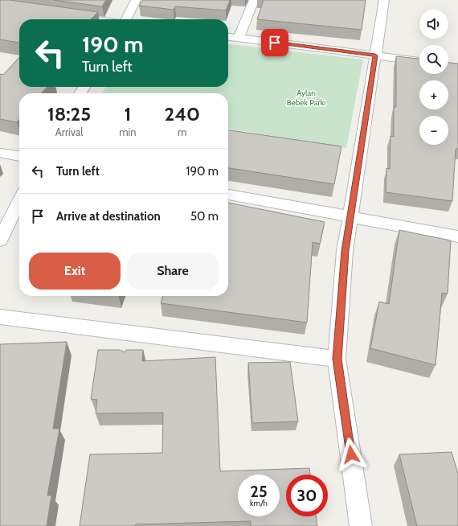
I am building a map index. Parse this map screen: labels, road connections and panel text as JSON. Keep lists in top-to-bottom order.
{
  "parks": ["Aylan Bebek Parkı"],
  "page": {
    "map_buttons": ["+", "−"],
    "turn": ["190 m", "Turn left"],
    "eta": [
      "18:25",
      "Arrival",
      "1",
      "min",
      "240",
      "m"
    ],
    "list": [
      {
        "name": "Turn left",
        "value": "190 m"
      },
      {
        "name": "Arrive at destination",
        "value": "50 m"
      }
    ],
    "buttons": ["Exit", "Share"],
    "speed": "25 km/h",
    "limit": "30"
  }
}
